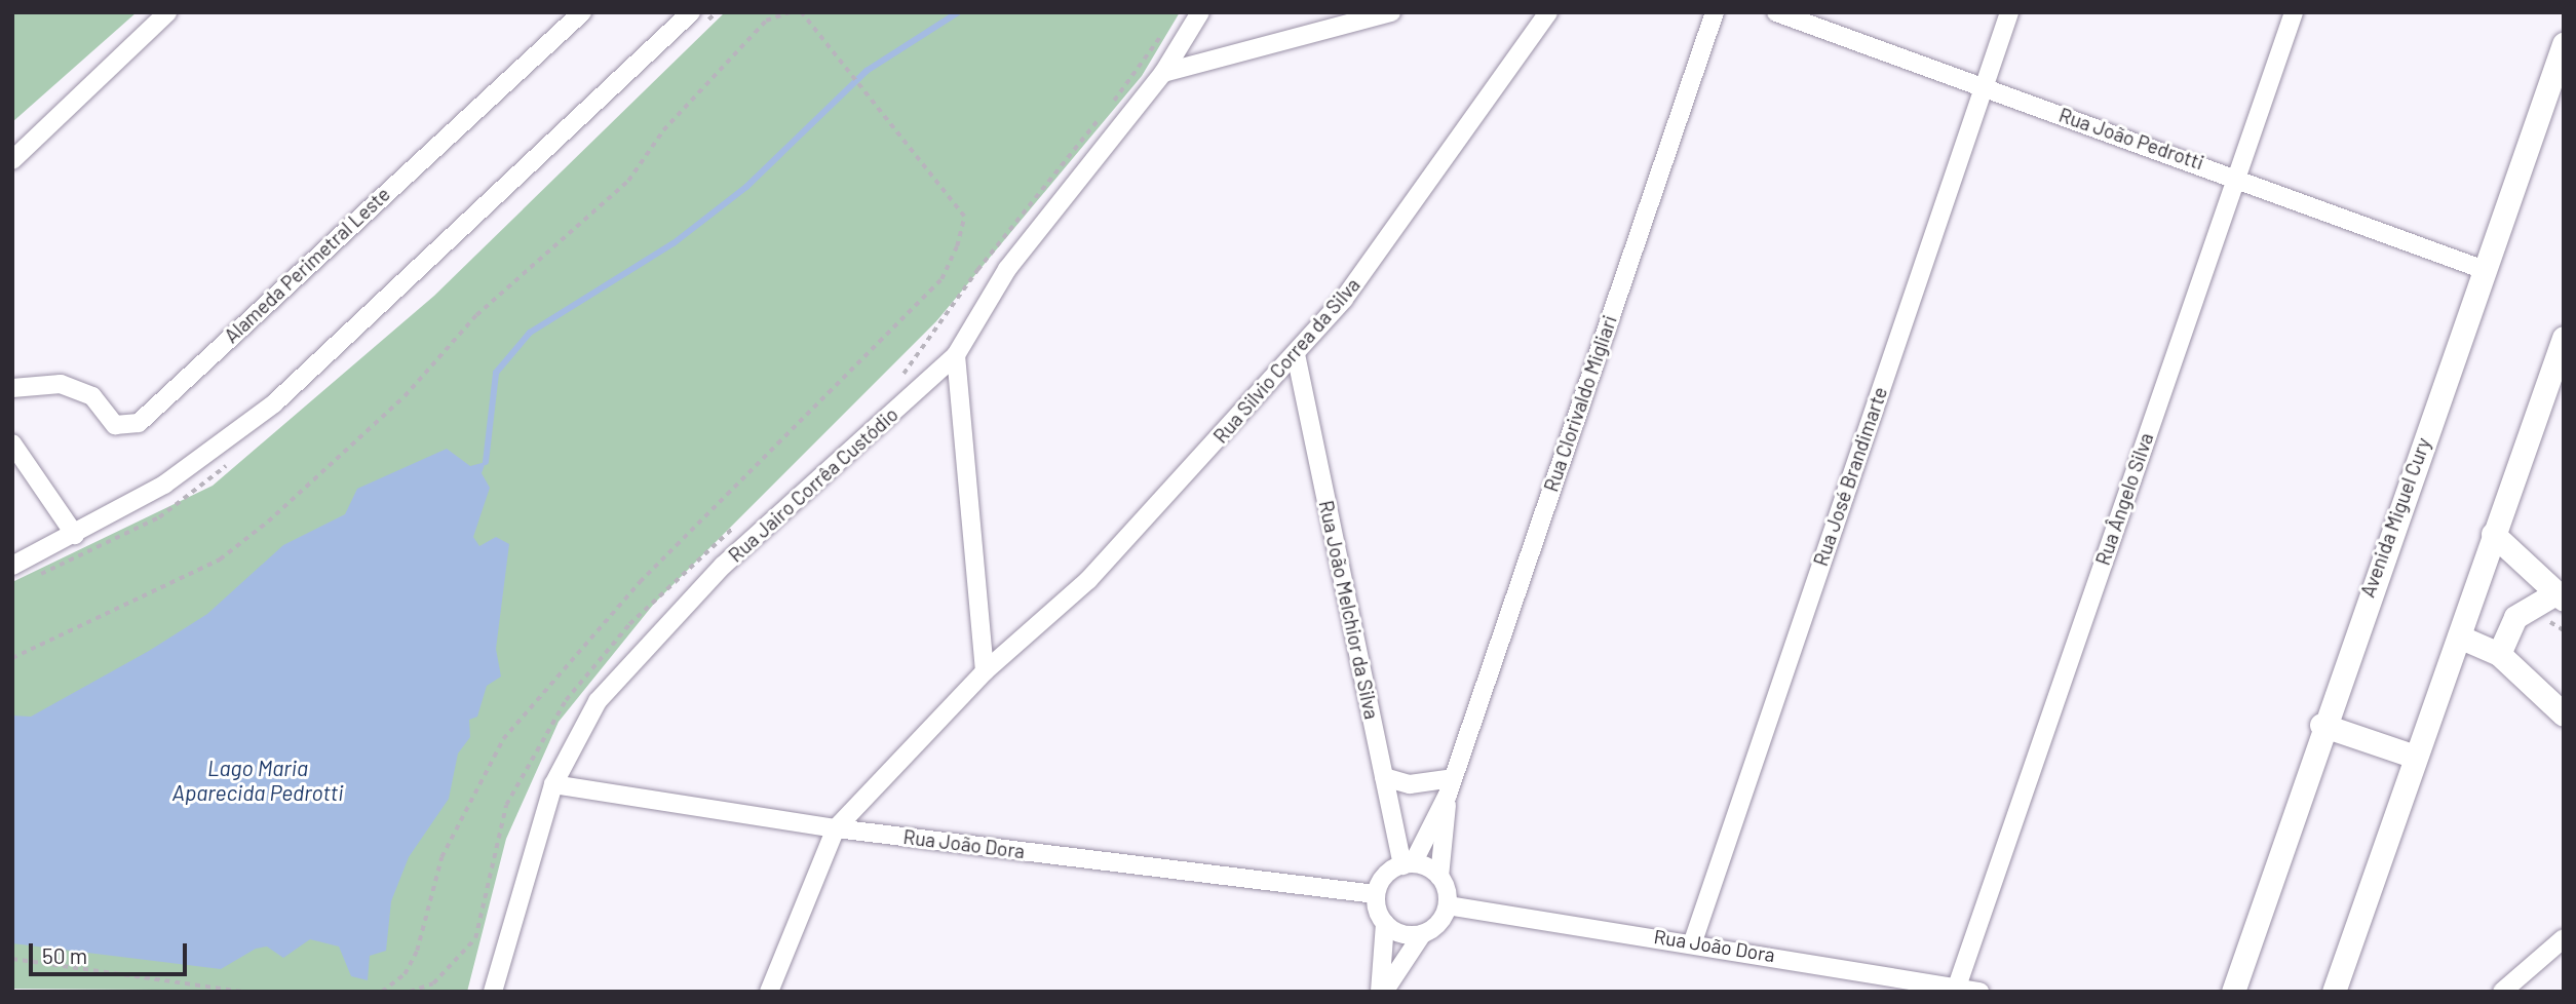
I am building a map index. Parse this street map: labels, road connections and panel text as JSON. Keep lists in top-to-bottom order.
{
  "streets": {
    "street": [
      "Rua João Pedrotti",
      "Alameda Perimetral Leste",
      "Rua Silvio Correa da Silva",
      "Rua Clorivaldo Migliari",
      "Rua José Brandimarte",
      "Rua Jairo Corrêa Custódio",
      "Rua Ângelo Silva",
      "Avenida Miguel Cury",
      "Rua João Melchior da Silva",
      "Rua João Dora"
    ]
  },
  "crossings": [
    ["Rua João Pedrotti", "Rua José Brandimarte"],
    ["Rua João Pedrotti", "Rua Ângelo Silva"],
    ["Rua João Pedrotti", "Avenida Miguel Cury"],
    ["Rua Silvio Correa da Silva", "Rua João Melchior da Silva"],
    ["Rua Silvio Correa da Silva", "Rua João Dora"],
    ["Rua Clorivaldo Migliari", "Rua João Melchior da Silva"],
    ["Rua Clorivaldo Migliari", "Rua João Dora"],
    ["Rua José Brandimarte", "Rua João Dora"],
    ["Rua Jairo Corrêa Custódio", "Rua João Dora"],
    ["Rua Ângelo Silva", "Rua João Dora"],
    ["Rua João Melchior da Silva", "Rua João Dora"]
  ],
  "water": ["Lago Maria Aparecida Pedrotti"],
  "scale_bar": "50 m"
}
